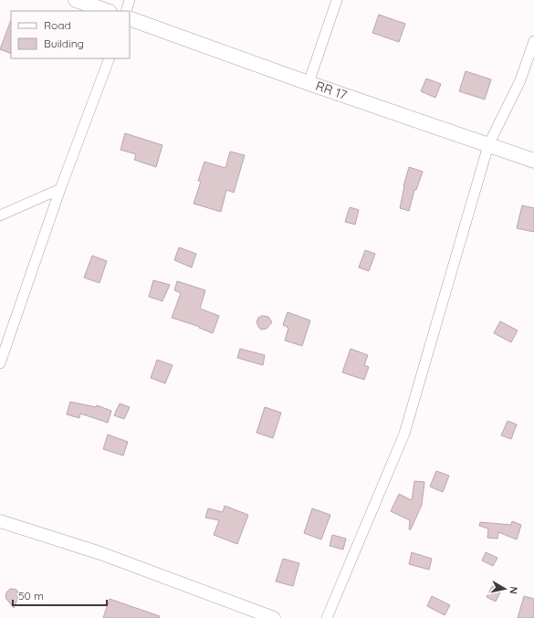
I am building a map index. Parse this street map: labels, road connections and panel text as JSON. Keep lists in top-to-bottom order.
{
  "streets": {
    "main road": ["RR 17"]
  },
  "legend": ["Road", "Building"],
  "scale_bar": "50 m",
  "north": "right"
}
